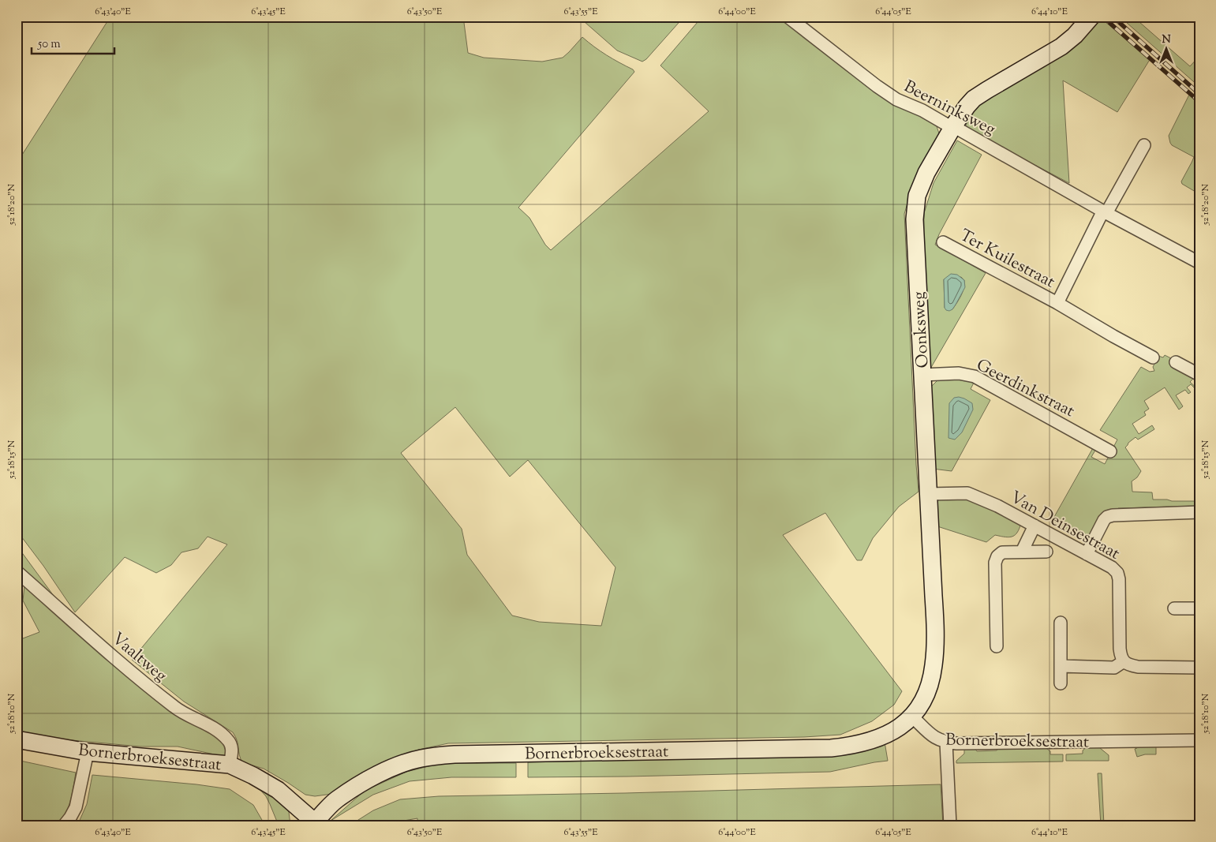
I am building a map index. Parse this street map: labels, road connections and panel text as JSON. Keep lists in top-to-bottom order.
{
  "streets": {
    "main road": ["Oonksweg", "Bornerbroeksestraat"],
    "street": [
      "Beerninksweg",
      "Ter Kuilestraat",
      "Geerdinkstraat",
      "Van Deinsestraat",
      "Vaaltweg"
    ]
  },
  "crossings": [
    ["Beerninksweg", "Ter Kuilestraat"],
    ["Beerninksweg", "Oonksweg"],
    ["Oonksweg", "Geerdinkstraat"],
    ["Oonksweg", "Van Deinsestraat"],
    ["Oonksweg", "Bornerbroeksestraat"],
    ["Vaaltweg", "Bornerbroeksestraat"]
  ],
  "scale_bar": "50 m",
  "north": "top",
  "coordinates": [
    "6°43'40\"E",
    "6°43'45\"E",
    "6°43'50\"E",
    "6°43'55\"E",
    "6°44'00\"E",
    "6°44'05\"E",
    "6°44'10\"E",
    "52°18'20\"N",
    "52°18'15\"N",
    "52°18'10\"N"
  ]
}
